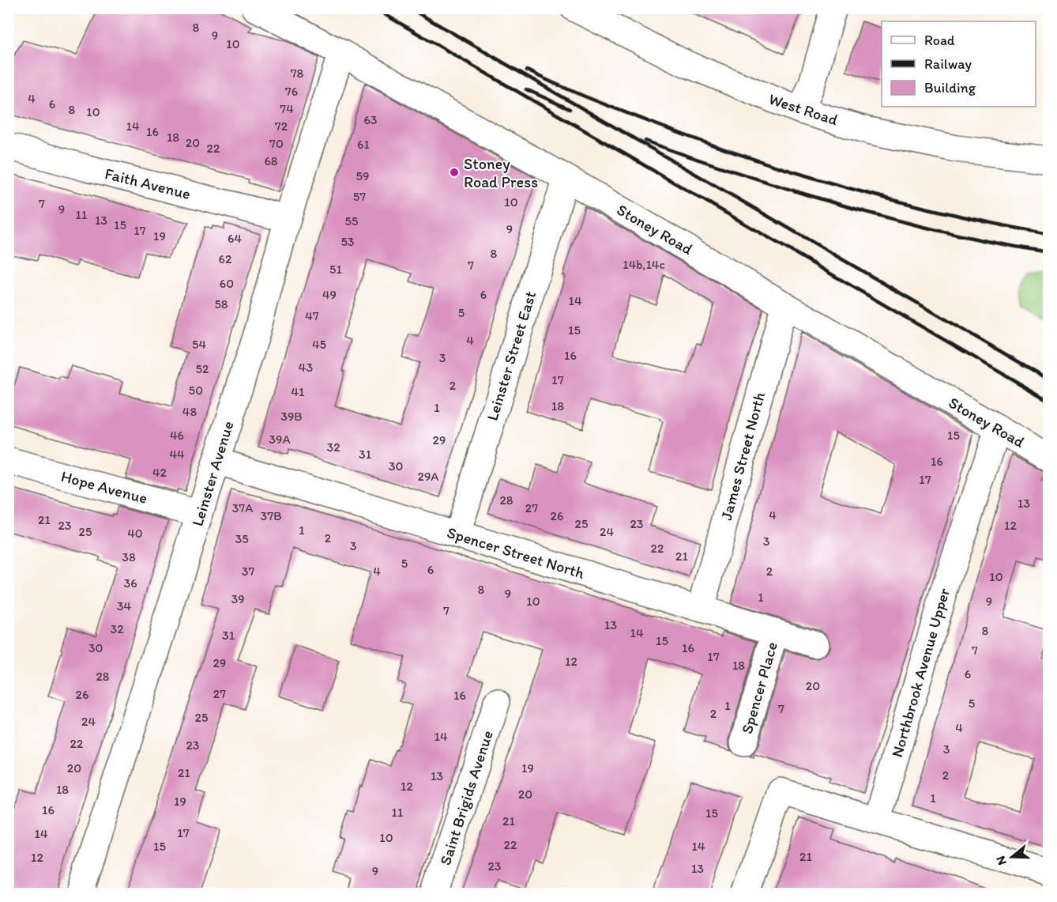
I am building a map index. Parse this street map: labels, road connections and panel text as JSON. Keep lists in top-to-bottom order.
{
  "streets": {
    "street": [
      "West Road",
      "Faith Avenue",
      "Stoney Road",
      "Leinster Street East",
      "James Street North",
      "Leinster Avenue",
      "Hope Avenue",
      "Spencer Street North",
      "Northbrook Avenue Upper",
      "Spencer Place",
      "Saint Brigids Avenue"
    ]
  },
  "crossings": [
    ["Faith Avenue", "Leinster Avenue"],
    ["Stoney Road", "Leinster Street East"],
    ["Stoney Road", "James Street North"],
    ["Stoney Road", "Leinster Avenue"],
    ["Stoney Road", "Northbrook Avenue Upper"],
    ["Leinster Street East", "Spencer Street North"],
    ["James Street North", "Spencer Street North"],
    ["Leinster Avenue", "Hope Avenue"],
    ["Leinster Avenue", "Spencer Street North"],
    ["Spencer Street North", "Spencer Place"]
  ],
  "places": ["Stoney Road Press"],
  "house_numbers": [
    "8",
    "9",
    "10",
    "78",
    "76",
    "4",
    "6",
    "74",
    "8",
    "10",
    "63",
    "14",
    "72",
    "16",
    "18",
    "20",
    "70",
    "61",
    "22",
    "68",
    "59",
    "57",
    "10",
    "7",
    "9",
    "11",
    "13",
    "55",
    "15",
    "9",
    "17",
    "19",
    "64",
    "53",
    "8",
    "62",
    "14b,14c",
    "7",
    "51",
    "60",
    "49",
    "6",
    "14",
    "58",
    "5",
    "47",
    "15",
    "4",
    "54",
    "45",
    "16",
    "3",
    "43",
    "52",
    "17",
    "2",
    "50",
    "41",
    "18",
    "1",
    "48",
    "39B",
    "46",
    "15",
    "39A",
    "29",
    "32",
    "44",
    "31",
    "16",
    "30",
    "42",
    "29A",
    "17",
    "28",
    "13",
    "37A",
    "27",
    "4",
    "37B",
    "26",
    "21",
    "25",
    "23",
    "23",
    "12",
    "1",
    "25",
    "24",
    "40",
    "2",
    "35",
    "3",
    "3",
    "22",
    "21",
    "38",
    "5",
    "6",
    "37",
    "4",
    "2",
    "10",
    "36",
    "8",
    "9",
    "1",
    "39",
    "10",
    "9",
    "34",
    "7",
    "13",
    "32",
    "8",
    "14",
    "31",
    "15",
    "30",
    "16",
    "7",
    "17",
    "12",
    "29",
    "18",
    "6",
    "28",
    "20",
    "27",
    "26",
    "16",
    "5",
    "1",
    "7",
    "2",
    "25",
    "24",
    "4",
    "14",
    "22",
    "23",
    "3",
    "20",
    "19",
    "21",
    "2",
    "13",
    "12",
    "18",
    "20",
    "1",
    "19",
    "16",
    "11",
    "15",
    "21",
    "17",
    "14",
    "10",
    "22",
    "15",
    "14",
    "21",
    "12",
    "23",
    "13",
    "9"
  ],
  "legend": ["Road", "Railway", "Building"],
  "north": "left"
}
